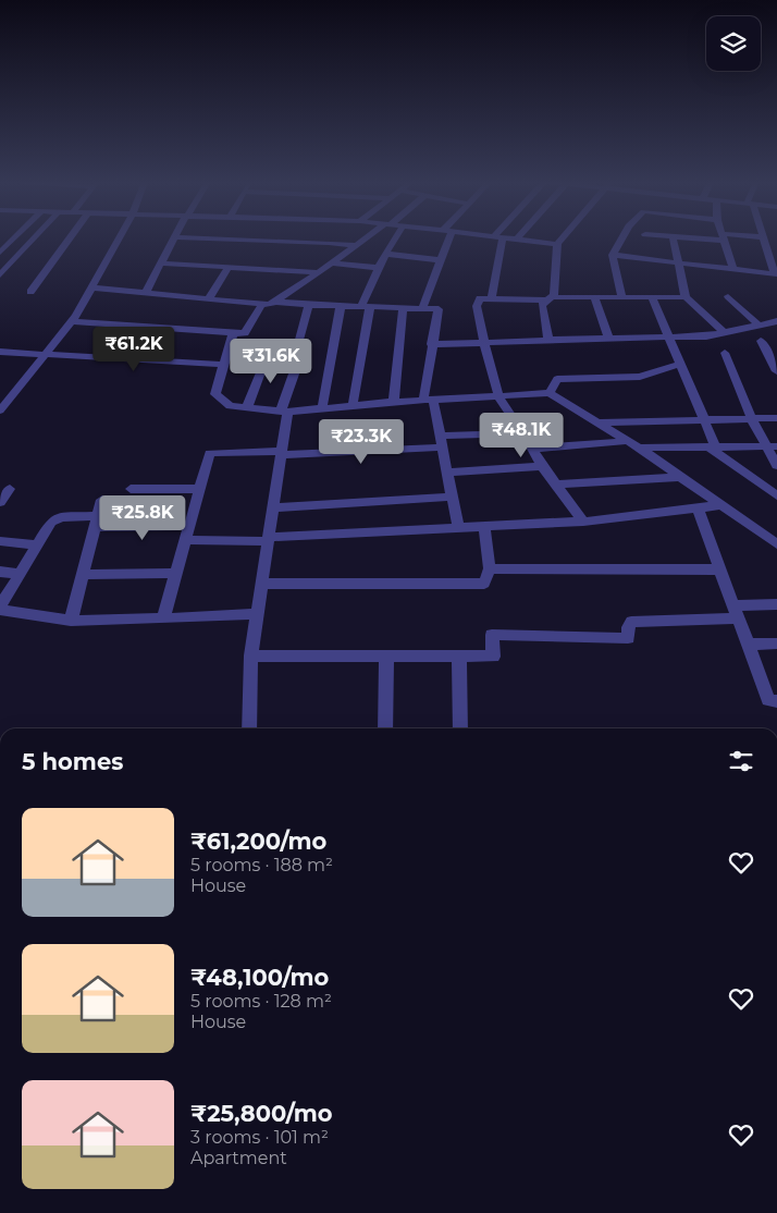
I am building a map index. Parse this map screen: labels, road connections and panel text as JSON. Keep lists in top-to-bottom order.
{
  "page": {
    "price": [
      "₹61.2K",
      "₹31.6K",
      "₹48.1K",
      "₹23.3K",
      "₹25.8K"
    ],
    "heading": "5 homes",
    "list": [
      {
        "name": "₹61,200/mo",
        "note": "5 rooms · 188 m² · House"
      },
      {
        "name": "₹48,100/mo",
        "note": "5 rooms · 128 m² · House"
      },
      {
        "name": "₹25,800/mo",
        "note": "3 rooms · 101 m² · Apartment"
      }
    ]
  }
}
